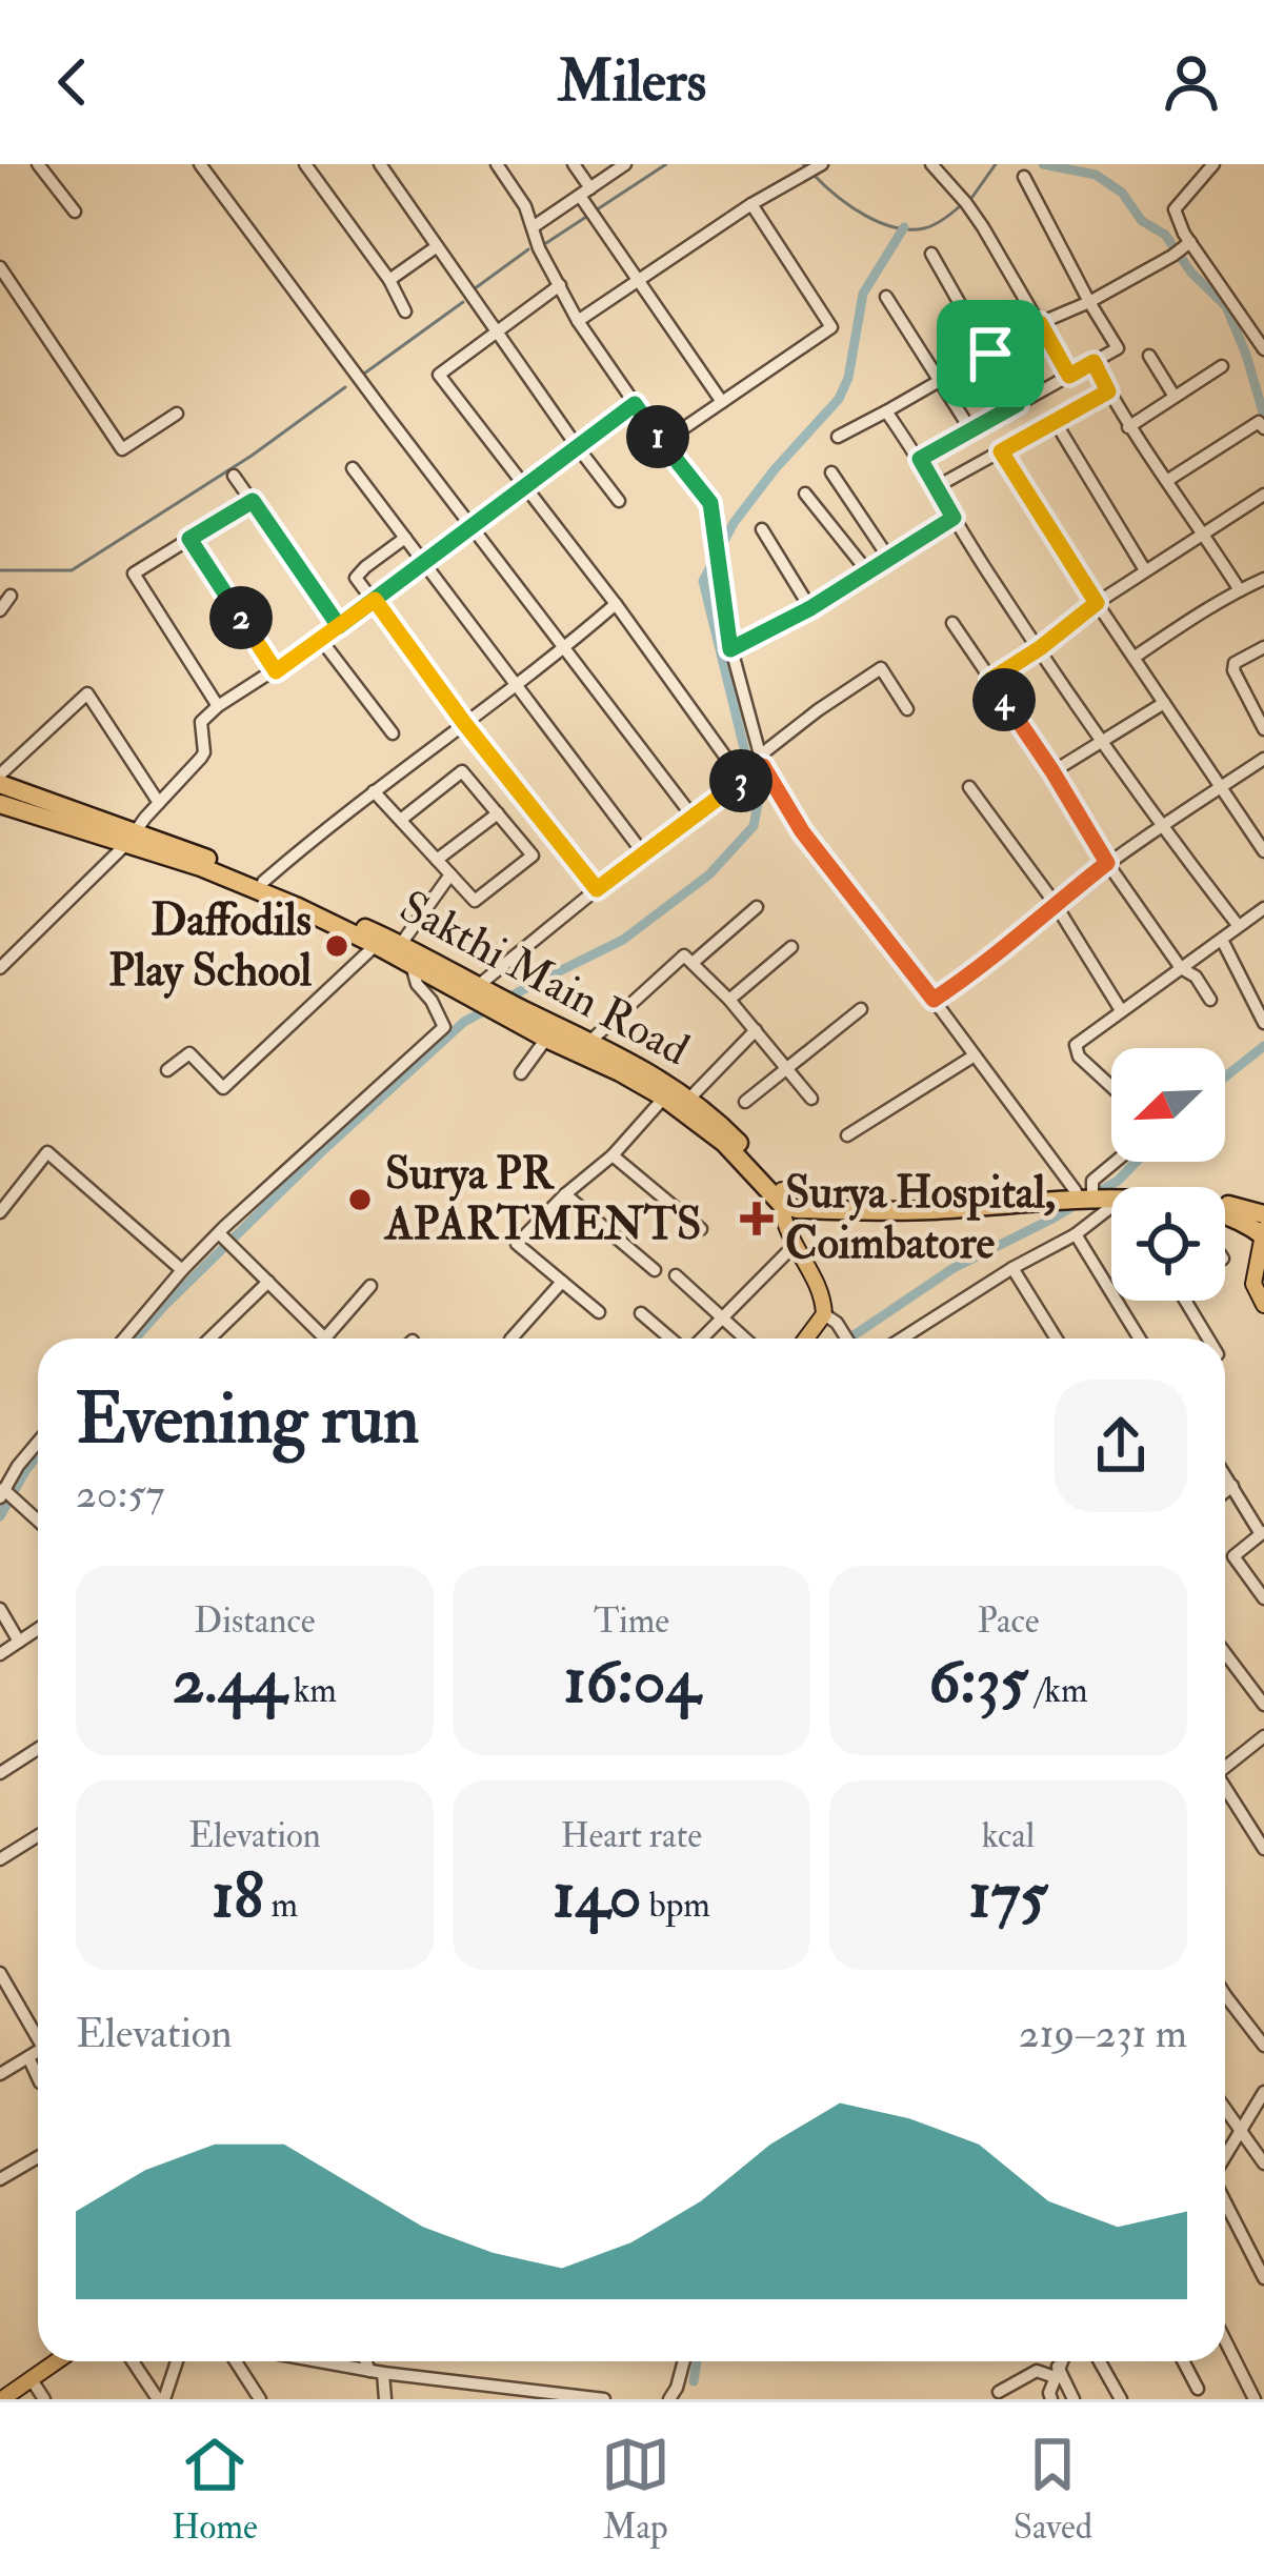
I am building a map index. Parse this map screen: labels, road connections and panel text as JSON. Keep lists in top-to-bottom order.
{
  "streets": {
    "highway": ["Sakthi Main Road"]
  },
  "places": {
    "other": ["Daffodils Play School", "Surya PR APARTMENTS"],
    "health": ["Surya Hospital, Coimbatore"]
  },
  "north": "bottom left",
  "page": {
    "header": "Milers",
    "pins": [
      "1",
      "2",
      "4",
      "3"
    ],
    "heading": ["Evening run", "20:57"],
    "stats": [
      ["Distance", "2.44 km"],
      ["Time", "16:04"],
      ["Pace", "6:35 /km"],
      ["Elevation", "18 m"],
      ["Heart rate", "140 bpm"],
      ["kcal", "175"]
    ],
    "chart": ["Elevation", "219–231 m"],
    "tabs": ["Home", "Map", "Saved"]
  }
}
